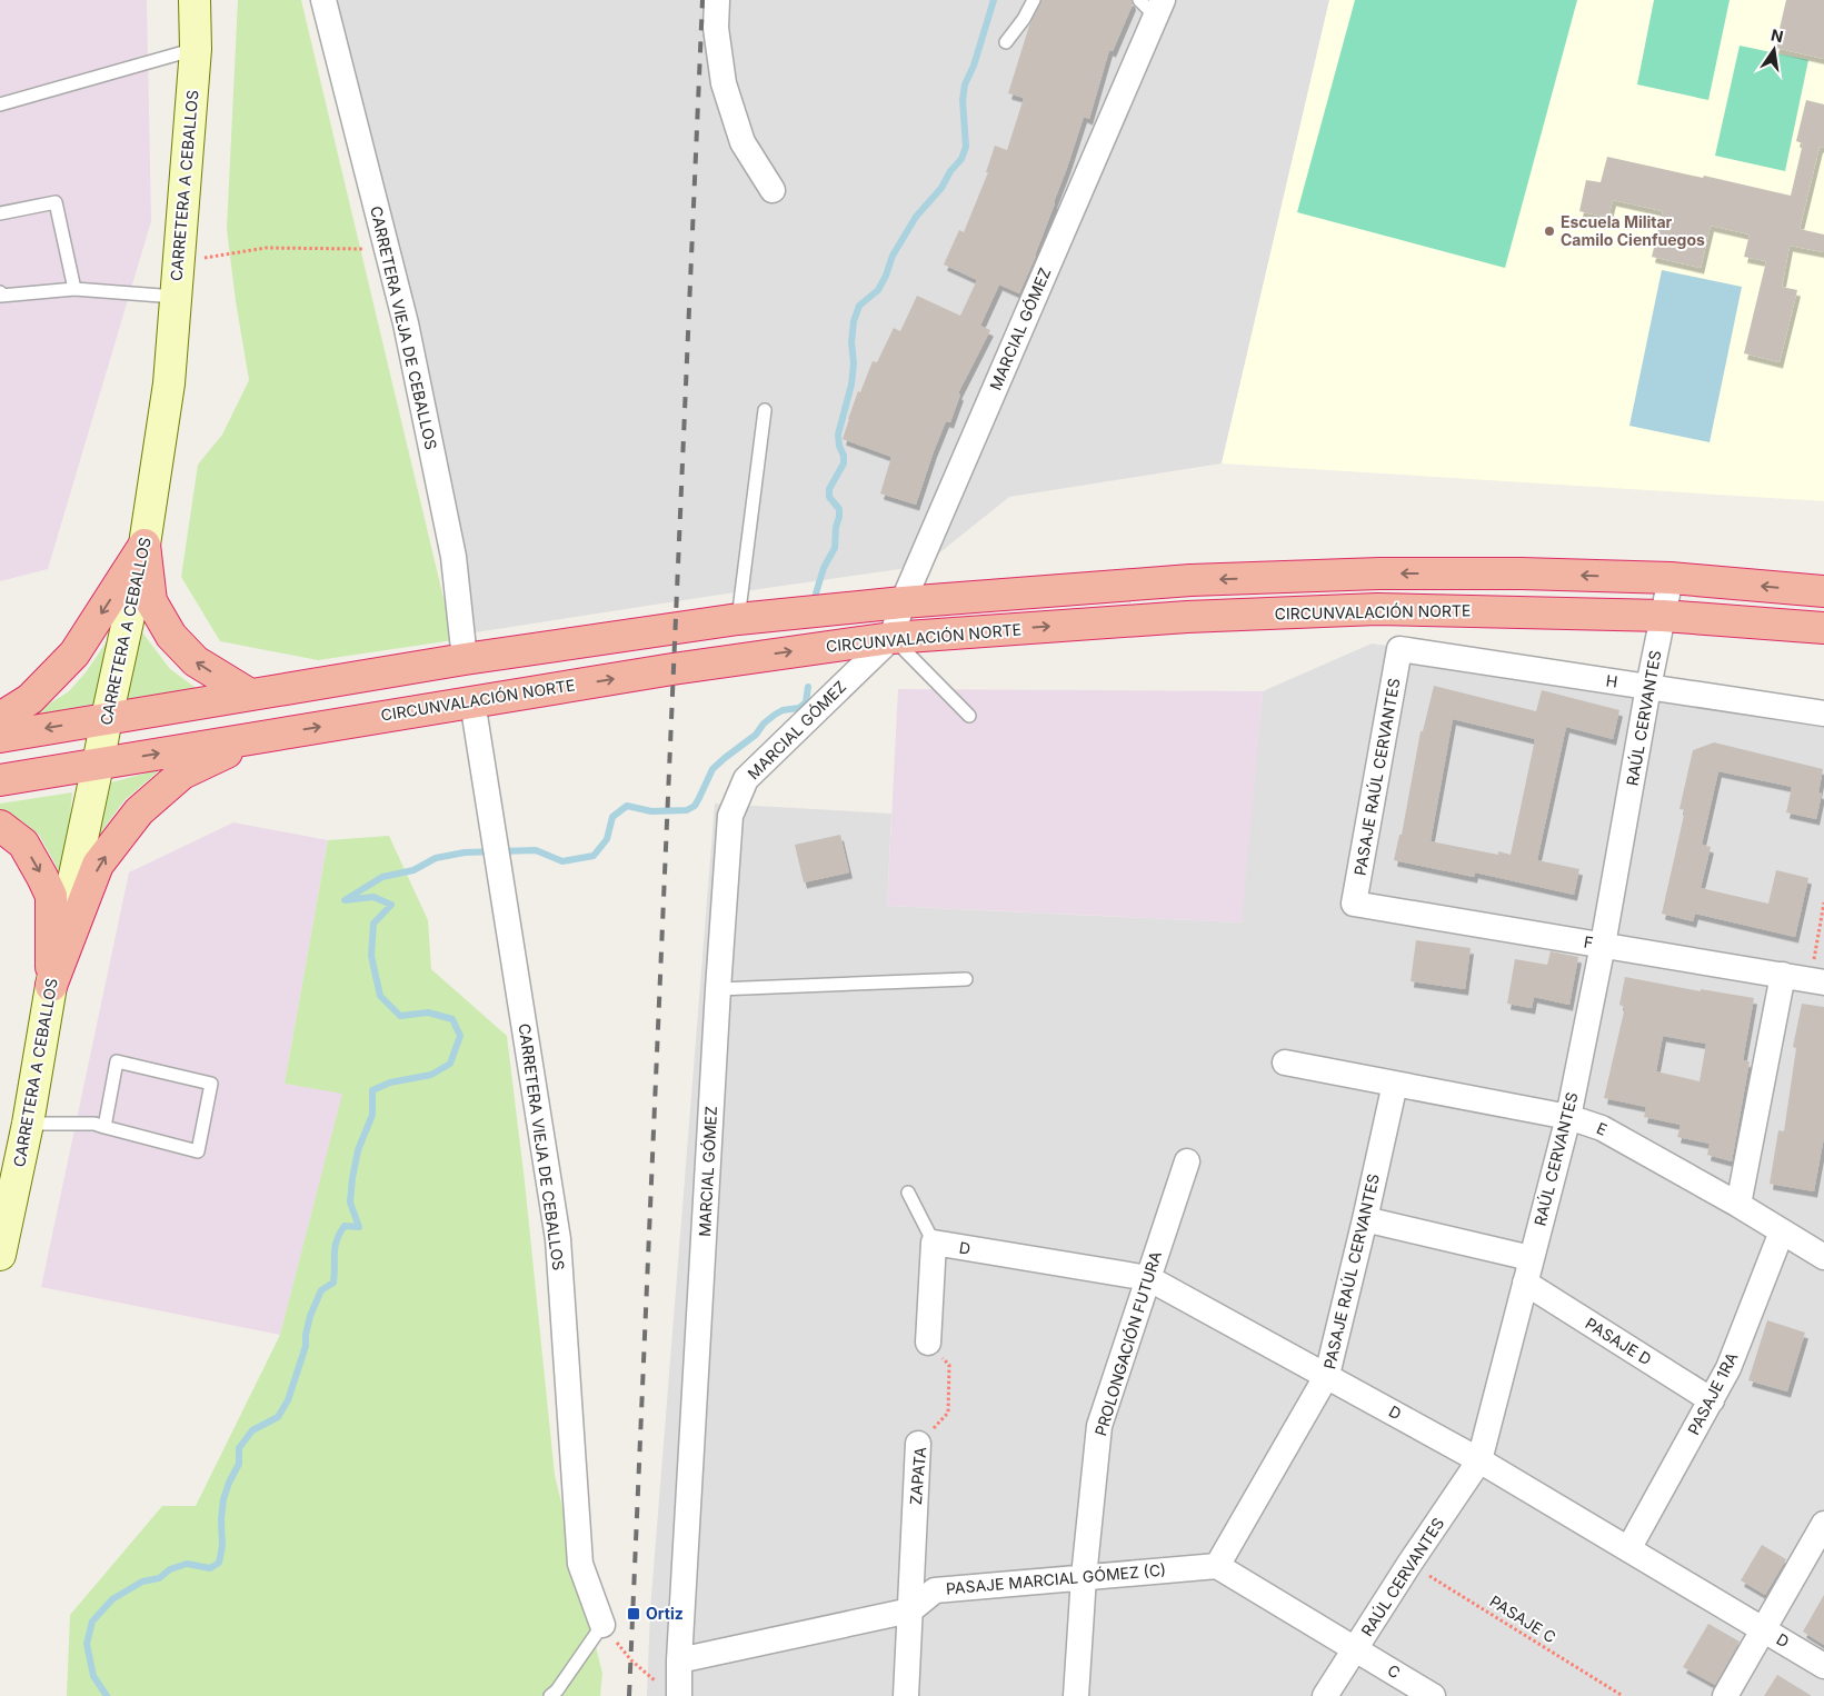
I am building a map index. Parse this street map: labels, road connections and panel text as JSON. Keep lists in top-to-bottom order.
{
  "streets": {
    "highway": ["CIRCUNVALACIÓN NORTE"],
    "main road": ["CARRETERA A CEBALLOS"],
    "street": [
      "CARRETERA VIEJA DE CEBALLOS",
      "MARCIAL GÓMEZ",
      "H",
      "RAÚL CERVANTES",
      "PASAJE RAÚL CERVANTES",
      "F",
      "E",
      "D",
      "PASAJE D",
      "PROLONGACIÓN FUTURA",
      "PASAJE 1RA",
      "ZAPATA",
      "PASAJE MARCIAL GÓMEZ (C)",
      "C"
    ],
    "path": ["PASAJE C"]
  },
  "crossings": [
    ["CARRETERA A CEBALLOS", "CIRCUNVALACIÓN NORTE"],
    ["CARRETERA VIEJA DE CEBALLOS", "CIRCUNVALACIÓN NORTE"],
    ["MARCIAL GÓMEZ", "CIRCUNVALACIÓN NORTE"],
    ["MARCIAL GÓMEZ", "PASAJE MARCIAL GÓMEZ (C)"],
    ["CIRCUNVALACIÓN NORTE", "RAÚL CERVANTES"],
    ["H", "RAÚL CERVANTES"],
    ["H", "PASAJE RAÚL CERVANTES"],
    ["RAÚL CERVANTES", "F"],
    ["RAÚL CERVANTES", "E"],
    ["RAÚL CERVANTES", "D"],
    ["RAÚL CERVANTES", "PASAJE D"],
    ["RAÚL CERVANTES", "PASAJE C"],
    ["RAÚL CERVANTES", "C"],
    ["PASAJE RAÚL CERVANTES", "F"],
    ["PASAJE RAÚL CERVANTES", "E"],
    ["PASAJE RAÚL CERVANTES", "D"],
    ["PASAJE RAÚL CERVANTES", "PASAJE D"],
    ["PASAJE RAÚL CERVANTES", "PASAJE MARCIAL GÓMEZ (C)"],
    ["E", "PASAJE 1RA"],
    ["D", "PROLONGACIÓN FUTURA"],
    ["D", "PASAJE 1RA"],
    ["PASAJE D", "PASAJE 1RA"],
    ["PROLONGACIÓN FUTURA", "PASAJE MARCIAL GÓMEZ (C)"],
    ["ZAPATA", "PASAJE MARCIAL GÓMEZ (C)"]
  ],
  "places": {
    "other": ["Escuela Militar Camilo Cienfuegos"],
    "transit": ["Ortiz"]
  },
  "north": "top"
}
